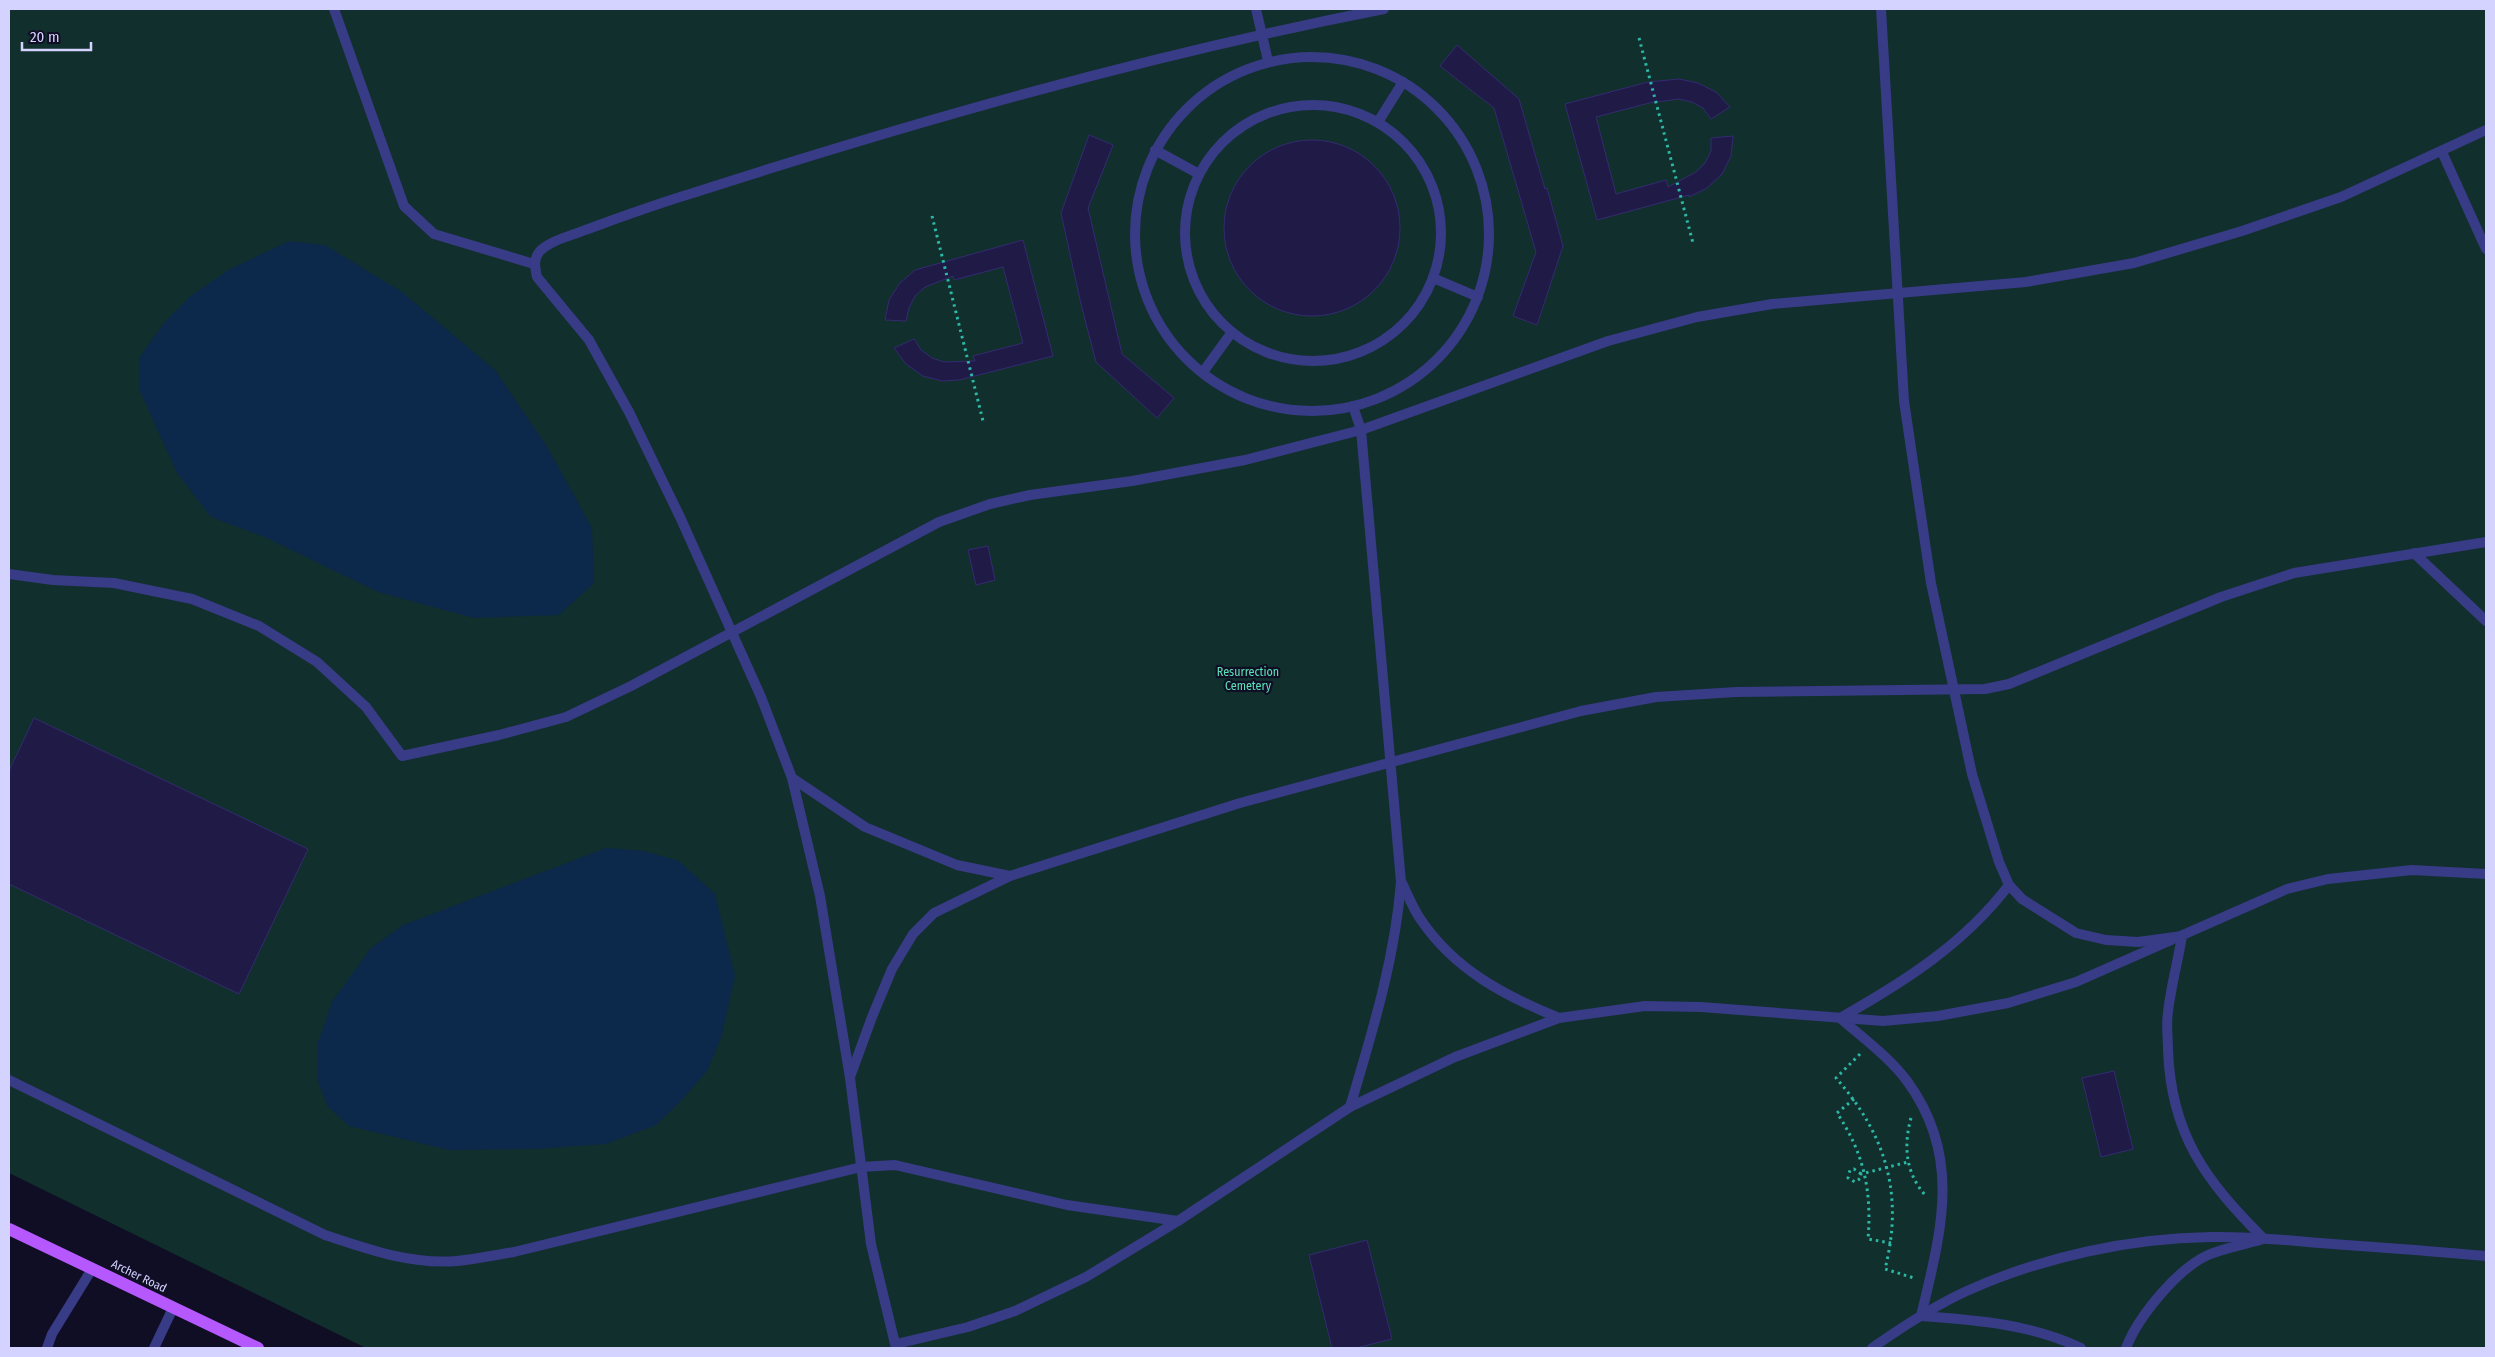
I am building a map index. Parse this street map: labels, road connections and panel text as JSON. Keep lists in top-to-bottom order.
{
  "streets": {
    "main road": ["Archer Road"]
  },
  "parks": ["Resurrection Cemetery"],
  "scale_bar": "20 m"
}
